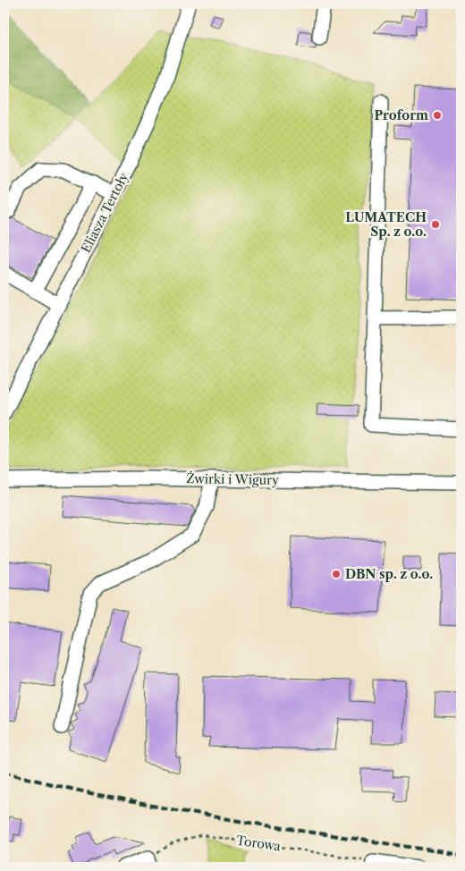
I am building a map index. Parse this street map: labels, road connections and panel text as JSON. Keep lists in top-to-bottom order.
{
  "streets": {
    "street": ["Eliasza Tertoły", "Żwirki i Wigury"],
    "path": ["Torowa"]
  },
  "places": ["Proform", "LUMATECH Sp. z o.o.", "DBN sp. z o.o."]
}
